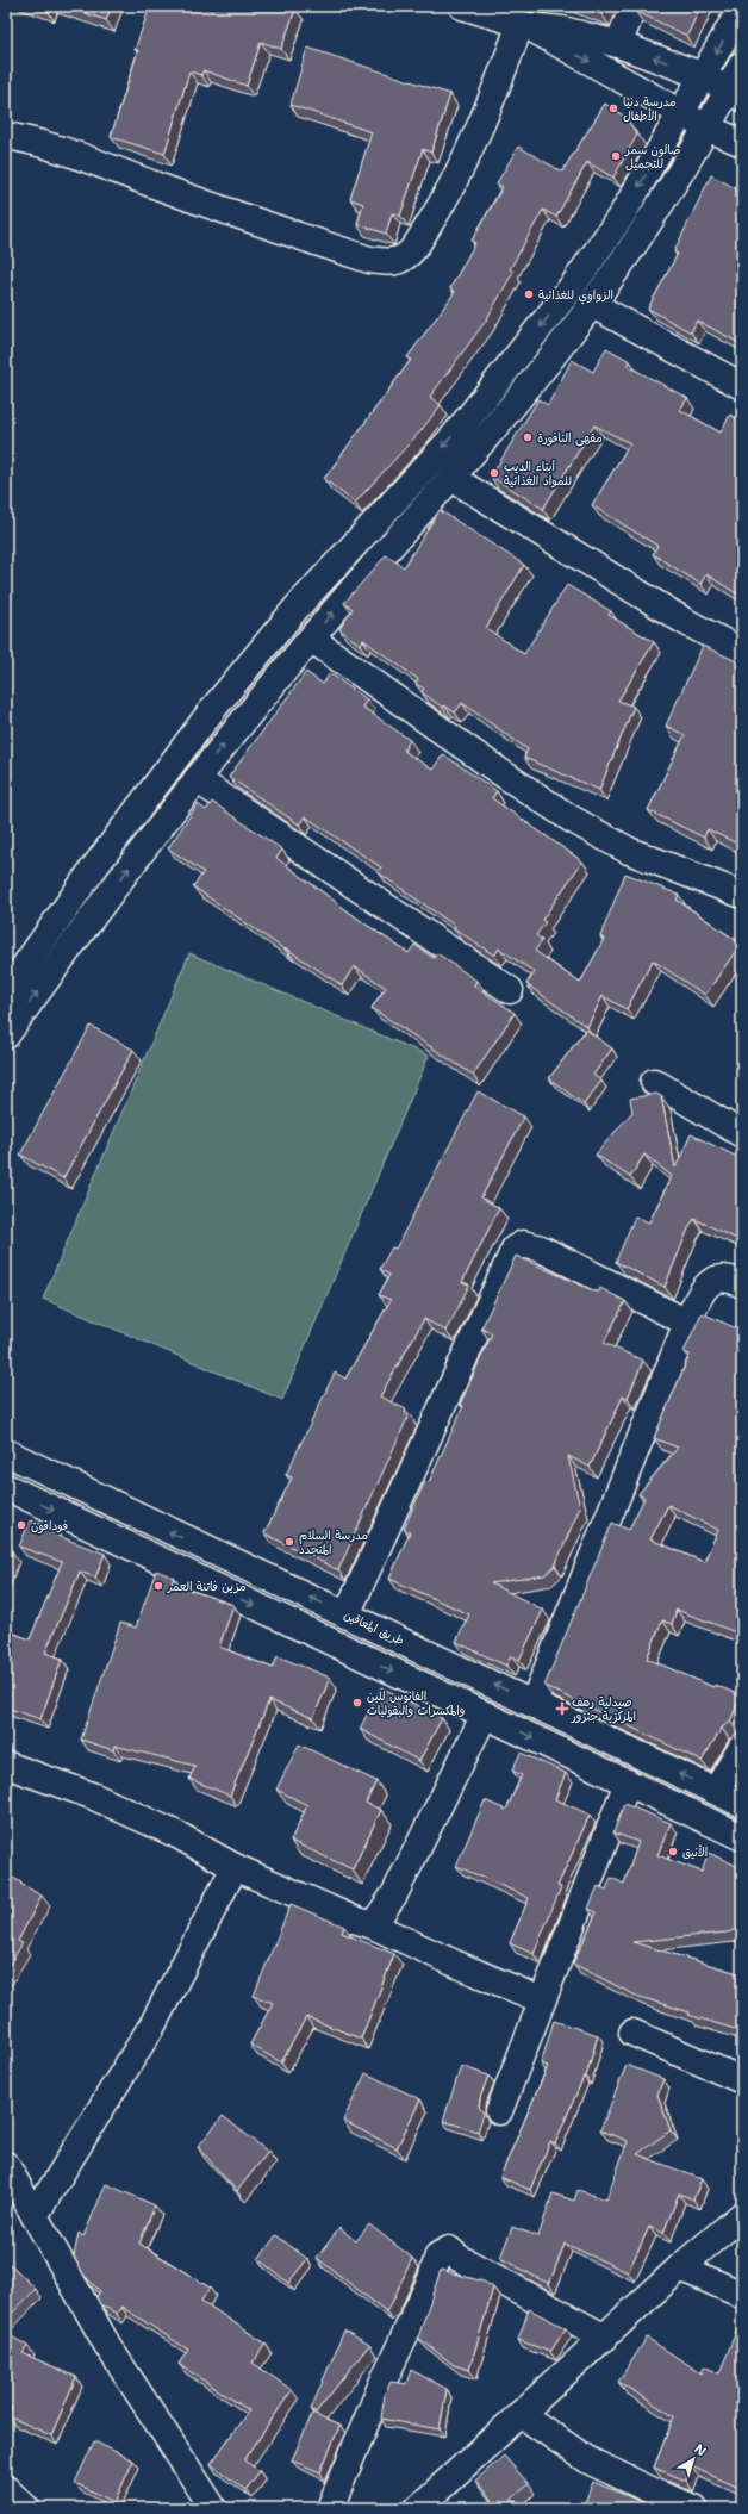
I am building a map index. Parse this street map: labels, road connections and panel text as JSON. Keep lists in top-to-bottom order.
{
  "streets": {
    "street": ["طريق المعاقين"]
  },
  "places": {
    "other": [
      "مدرسة دنيا الأطفال",
      "صالون سمر للتجميل",
      "الزواوي للغذائية",
      "مقهى النافورة",
      "أبناء الديب للمواد الغذائية",
      "فودافون",
      "مدرسة السلام المتجدد",
      "مزين فاتنة العمر",
      "الفانوس للبن والمكسرات والبقوليات",
      "الأنيق"
    ],
    "health": ["صيدلية رهف المركزية جنزور"]
  },
  "north": "top right"
}
